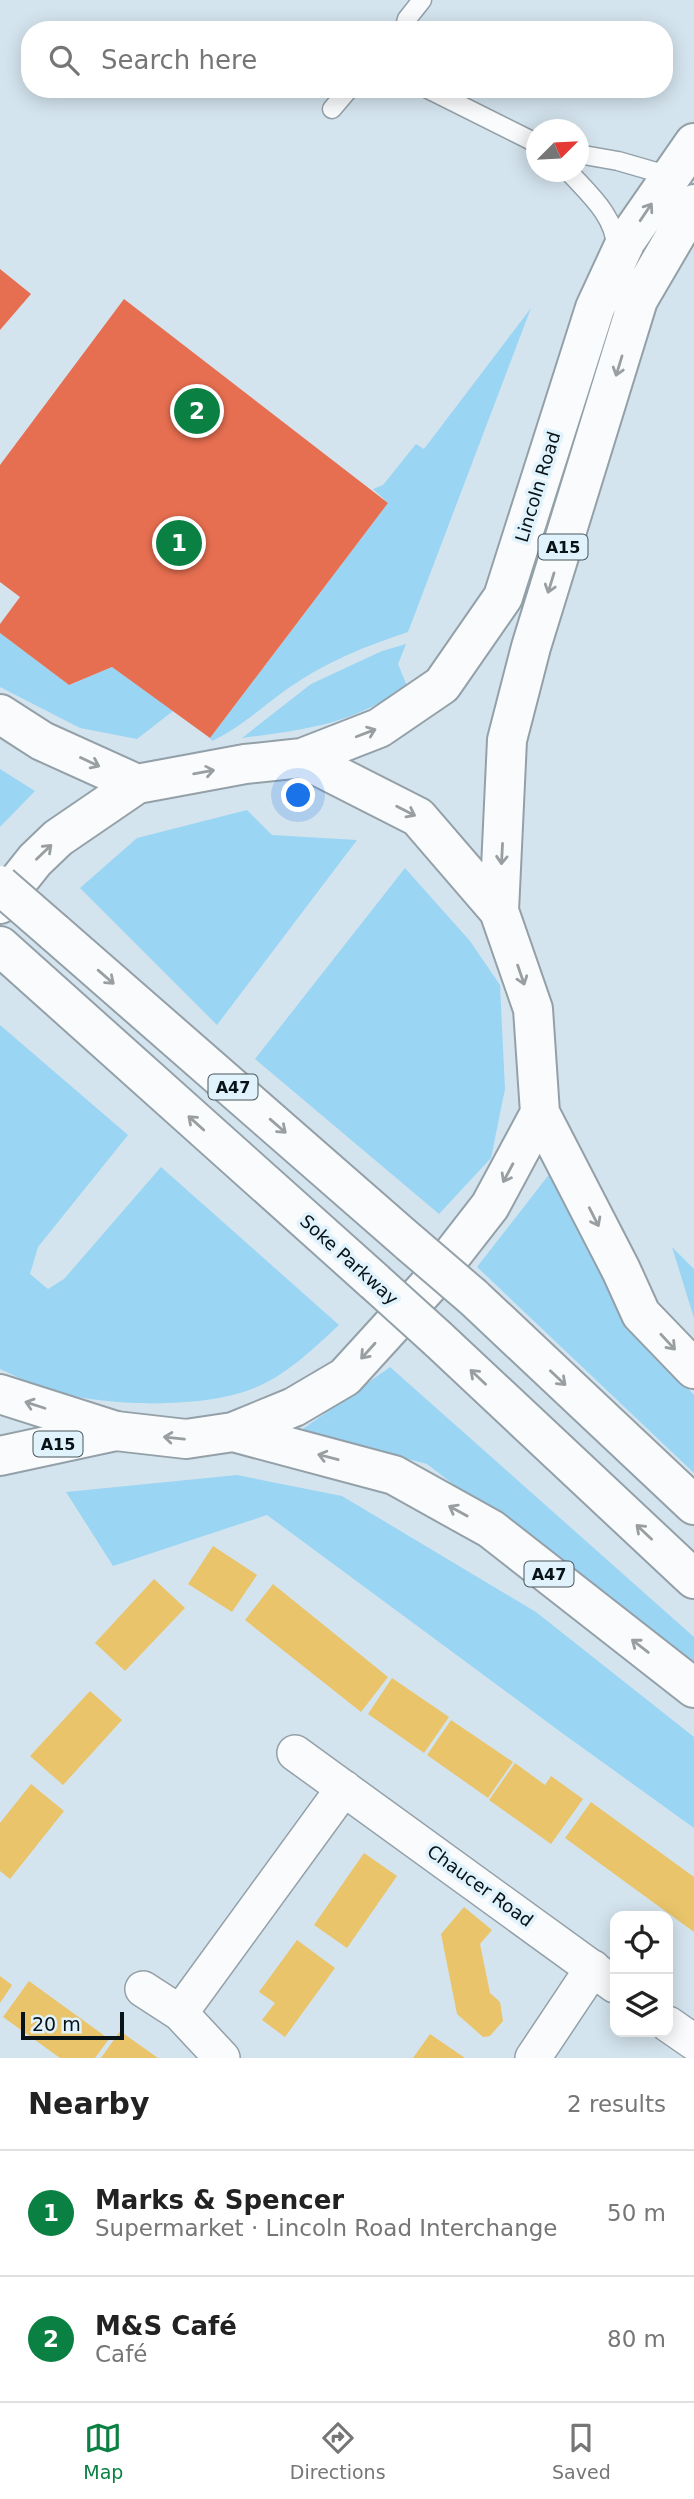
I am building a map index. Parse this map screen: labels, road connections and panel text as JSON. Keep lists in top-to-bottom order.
{
  "streets": {
    "main road": [
      "Lincoln Road",
      "A15",
      "A47",
      "Soke Parkway"
    ],
    "street": ["Chaucer Road"]
  },
  "scale_bar": "20 m",
  "north": "top right",
  "page": {
    "search": "Search here",
    "pins": ["2", "1"],
    "scale": "20 m",
    "heading": ["Nearby", "2 results"],
    "list": [
      {
        "mark": "1",
        "name": "Marks & Spencer",
        "note": "Supermarket · Lincoln Road Interchange",
        "value": "50 m"
      },
      {
        "mark": "2",
        "name": "M&S Café",
        "note": "Café",
        "value": "80 m"
      }
    ],
    "nav": ["Map", "Directions", "Saved"]
  }
}
